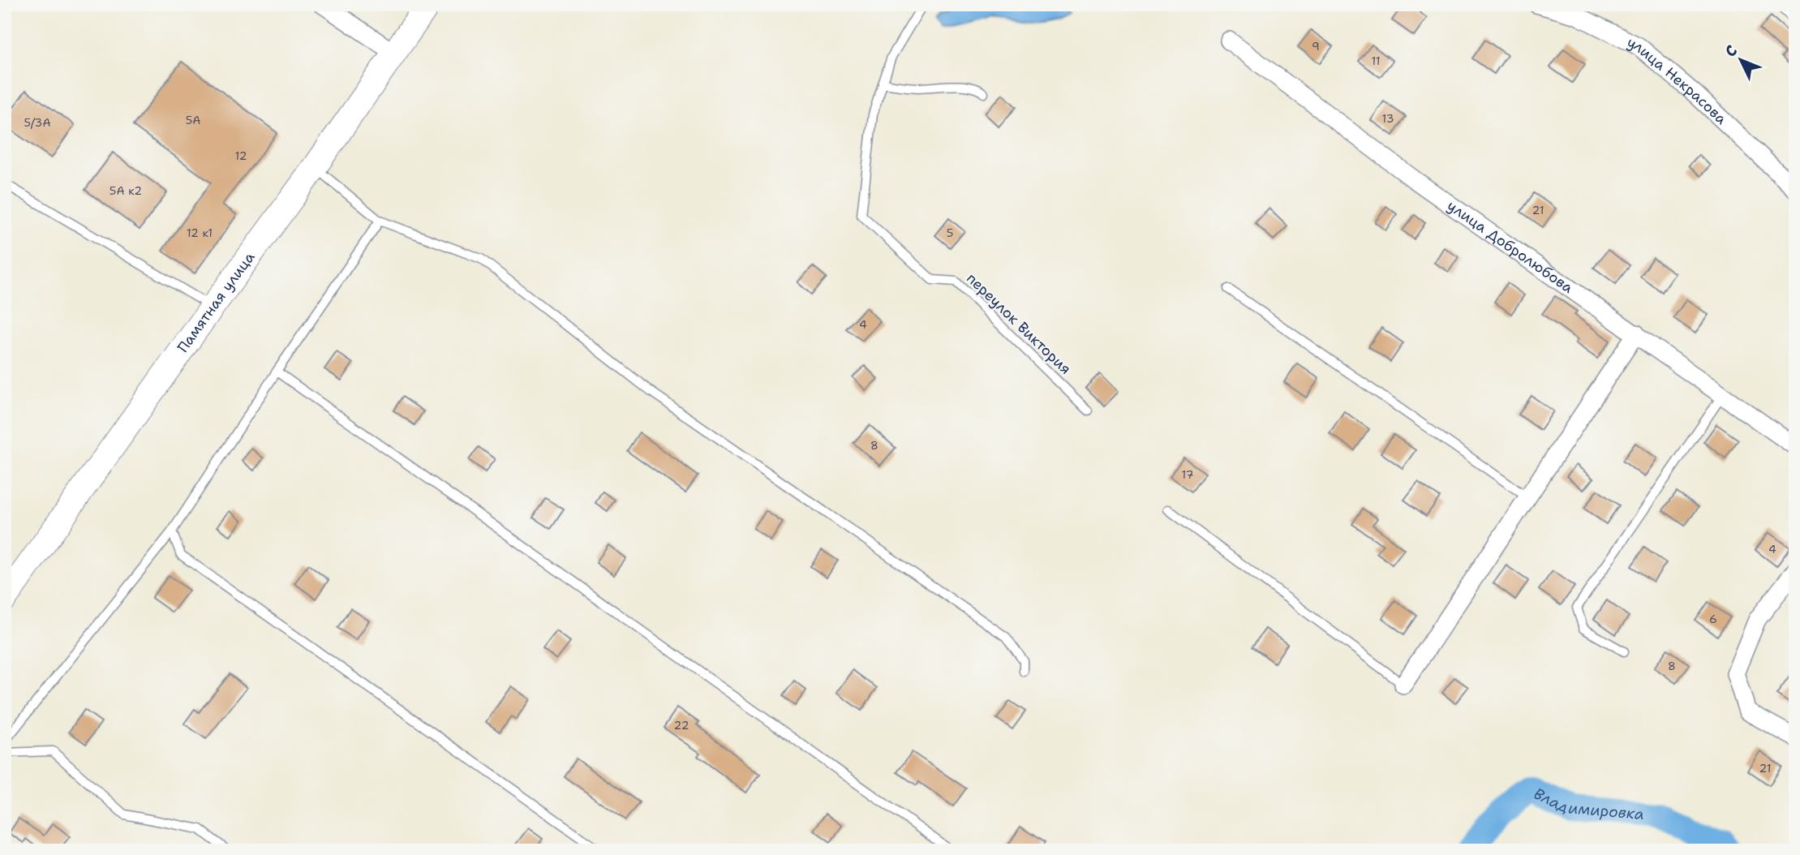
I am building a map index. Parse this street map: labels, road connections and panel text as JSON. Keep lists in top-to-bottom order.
{
  "streets": {
    "street": ["улица Некрасова", "улица Добролюбова", "Памятная улица"],
    "lane": ["переулок Виктория"]
  },
  "water": ["Владимировка"],
  "house_numbers": [
    "9",
    "11",
    "13",
    "5А",
    "5/3А",
    "12",
    "5А к2",
    "21",
    "12 к1",
    "5",
    "4",
    "8",
    "17",
    "4",
    "6",
    "8",
    "22",
    "21"
  ],
  "north": "top left"
}
